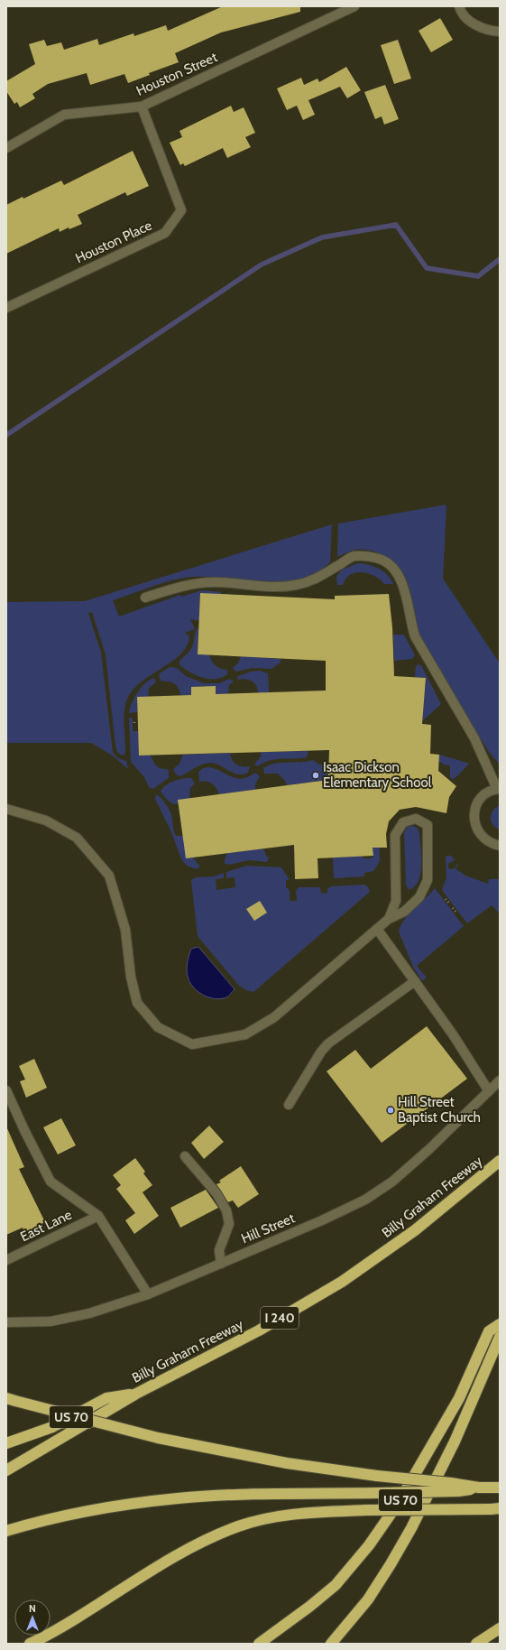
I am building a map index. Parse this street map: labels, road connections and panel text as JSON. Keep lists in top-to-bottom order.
{
  "streets": {
    "highway": ["Billy Graham Freeway", "I 240", "US 70"],
    "street": [
      "Houston Street",
      "Houston Place",
      "East Lane",
      "Hill Street"
    ]
  },
  "crossings": [
    ["Houston Street", "Houston Place"],
    ["Billy Graham Freeway", "US 70"]
  ],
  "places": ["Isaac Dickson Elementary School", "Hill Street Baptist Church"],
  "north": "top"
}
